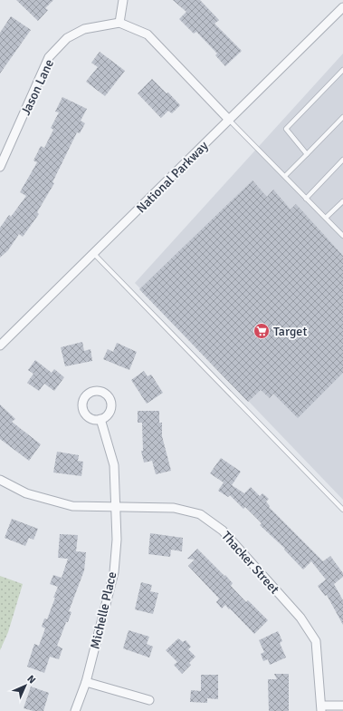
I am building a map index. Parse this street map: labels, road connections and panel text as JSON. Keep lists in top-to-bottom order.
{
  "streets": {
    "street": [
      "Jason Lane",
      "National Parkway",
      "Thacker Street",
      "Michelle Place"
    ]
  },
  "crossings": [
    ["Thacker Street", "Michelle Place"]
  ],
  "places": {
    "supermarket": ["Target"]
  },
  "north": "top right"
}
